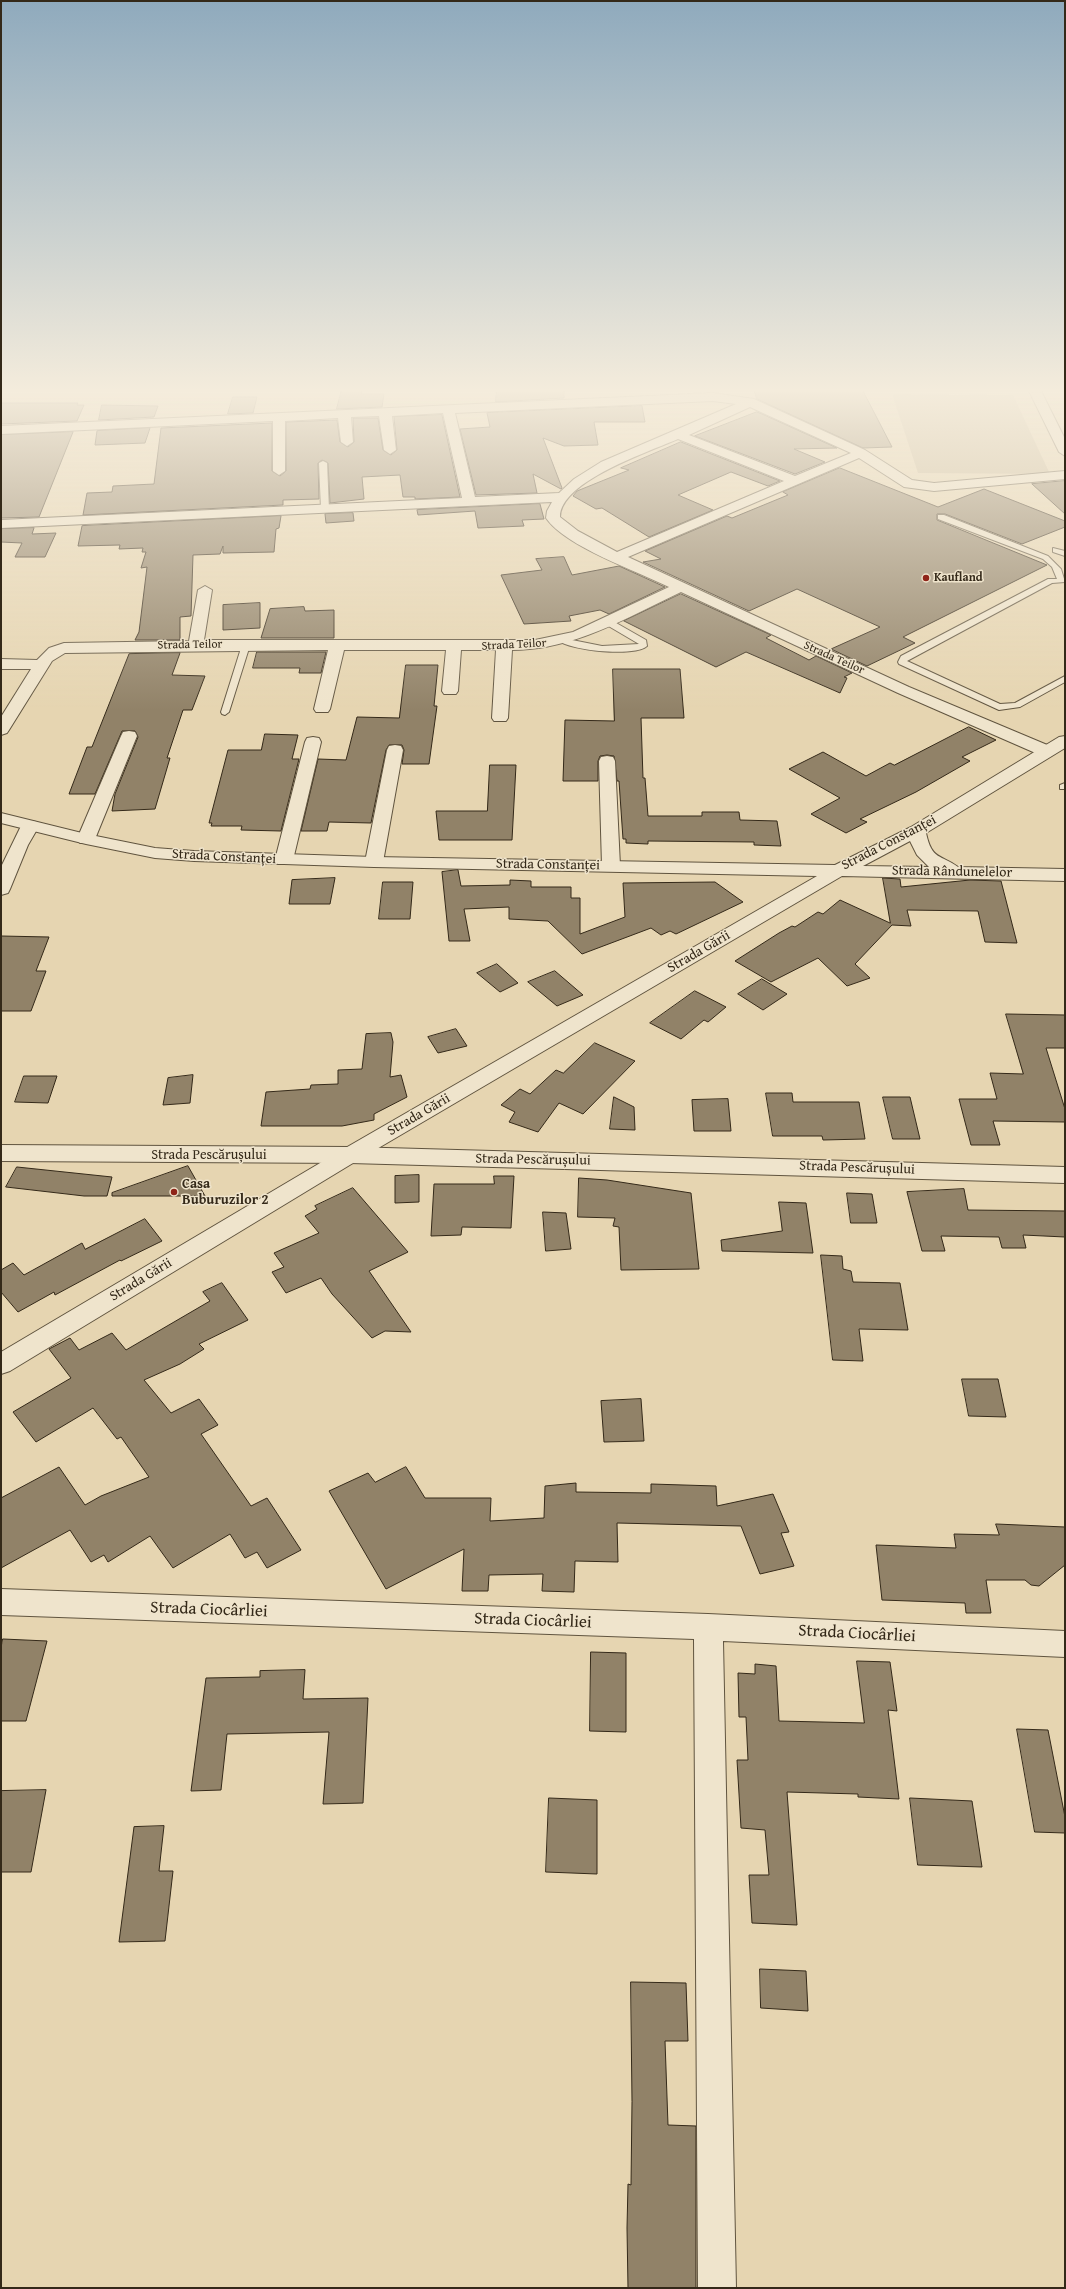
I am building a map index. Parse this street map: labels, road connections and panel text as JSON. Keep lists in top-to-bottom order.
{
  "streets": {
    "street": [
      "Strada Teilor",
      "Strada Constanței",
      "Strada Rândunelelor",
      "Strada Gării",
      "Strada Pescărușului",
      "Strada Ciocârliei"
    ]
  },
  "crossings": [
    ["Strada Teilor", "Strada Constanței"],
    ["Strada Constanței", "Strada Rândunelelor"],
    ["Strada Constanței", "Strada Gării"],
    ["Strada Rândunelelor", "Strada Gării"],
    ["Strada Gării", "Strada Pescărușului"]
  ],
  "places": ["Kaufland", "Casa Buburuzilor 2"]
}
